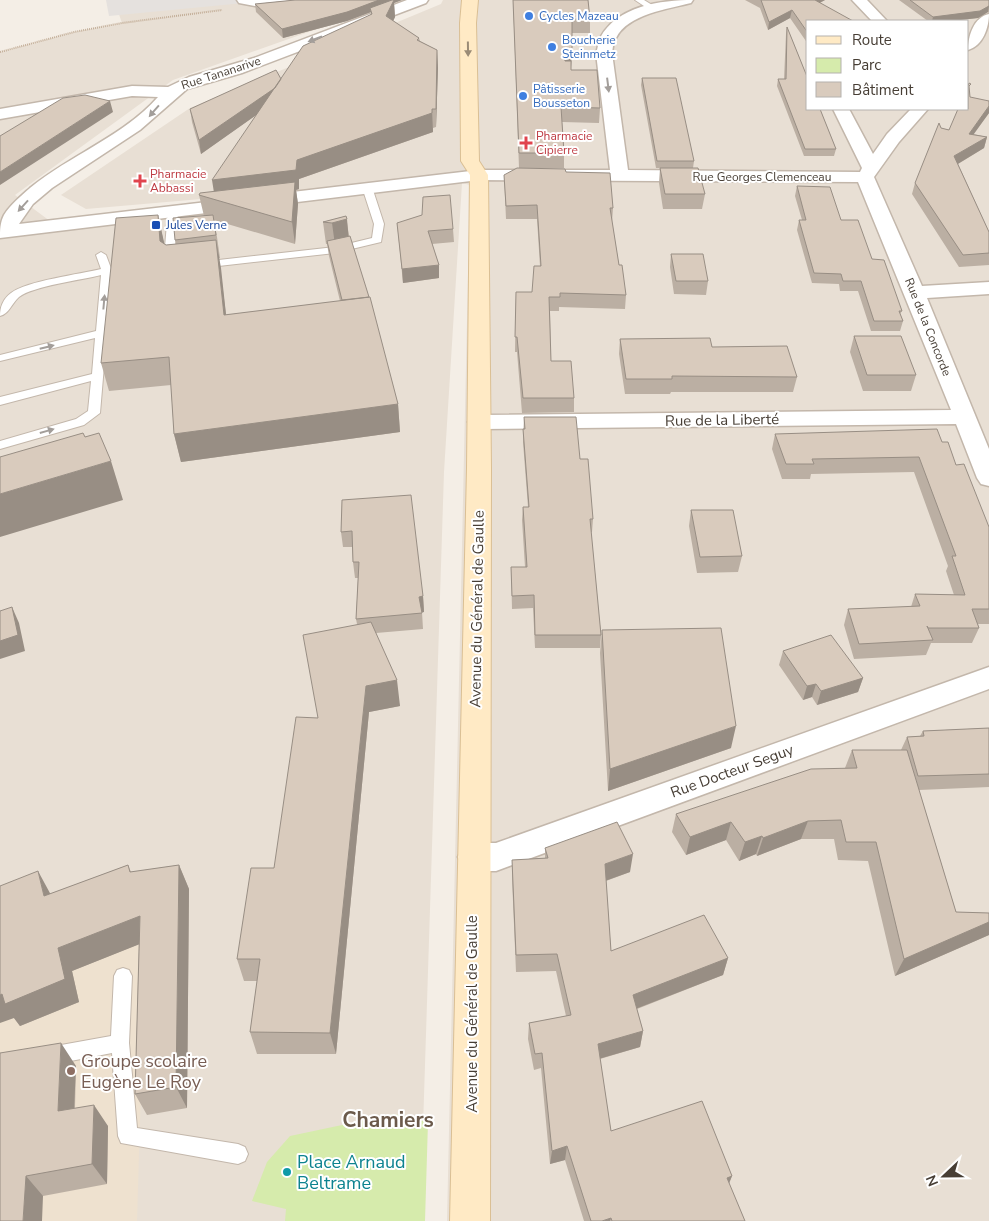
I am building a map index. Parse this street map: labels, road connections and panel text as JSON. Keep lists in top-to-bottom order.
{
  "streets": {
    "main road": ["Avenue du Général de Gaulle"],
    "street": [
      "Rue Tananarive",
      "Rue Georges Clemenceau",
      "Rue de la Concorde",
      "Rue de la Liberté",
      "Rue Docteur Seguy"
    ]
  },
  "crossings": [
    ["Rue Tananarive", "Rue Georges Clemenceau"],
    ["Rue Georges Clemenceau", "Rue de la Concorde"],
    ["Rue Georges Clemenceau", "Avenue du Général de Gaulle"],
    ["Rue de la Concorde", "Rue de la Liberté"],
    ["Rue de la Liberté", "Avenue du Général de Gaulle"],
    ["Avenue du Général de Gaulle", "Rue Docteur Seguy"]
  ],
  "districts": ["Chamiers"],
  "places": {
    "other": [
      "Cycles Mazeau",
      "Boucherie Steinmetz",
      "Pâtisserie Bousseton",
      "Groupe scolaire Eugène Le Roy",
      "Place Arnaud Beltrame"
    ],
    "health": ["Pharmacie Cipierre", "Pharmacie Abbassi"],
    "transit": ["Jules Verne"]
  },
  "legend": ["Route", "Parc", "Bâtiment"],
  "north": "left"
}
